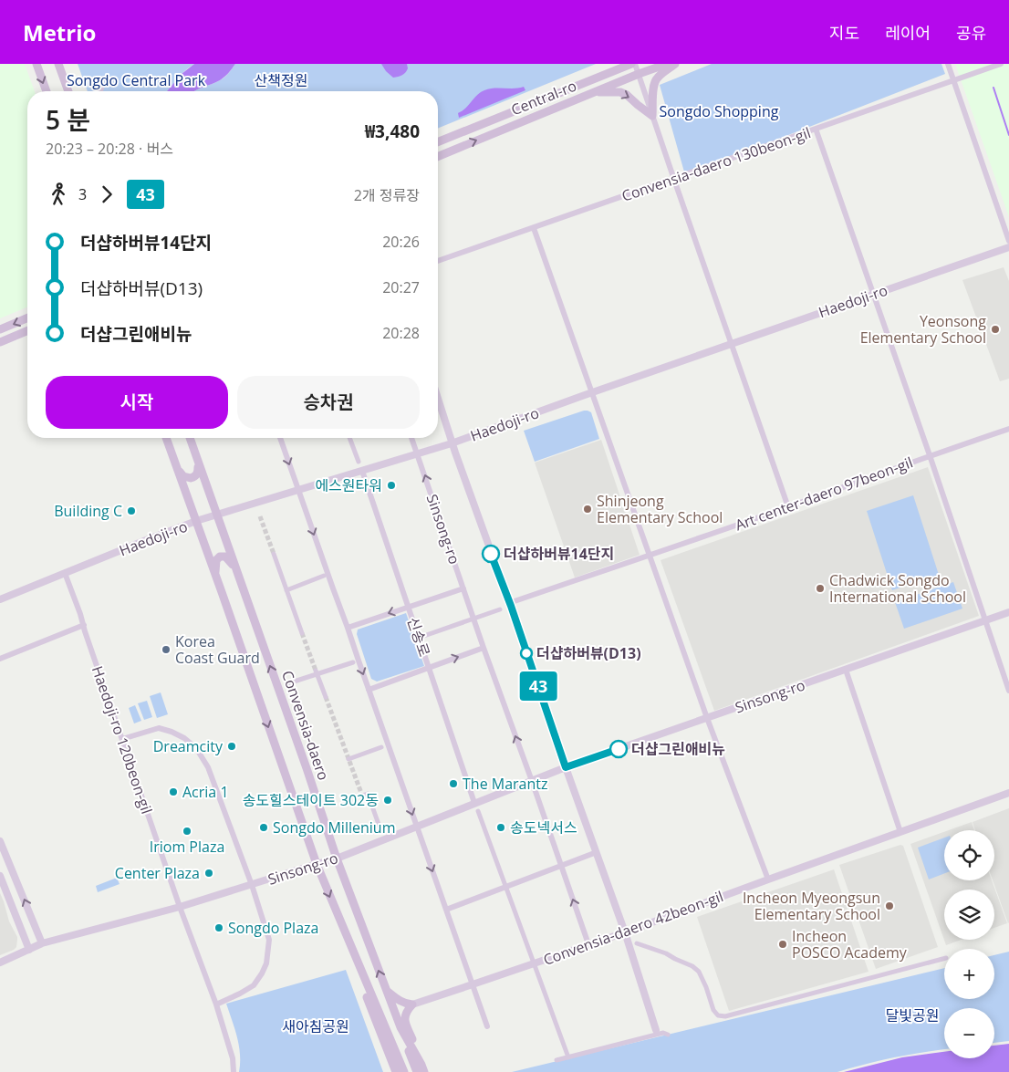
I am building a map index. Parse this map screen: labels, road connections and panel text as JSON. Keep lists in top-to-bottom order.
{
  "streets": {
    "main road": ["Central-ro", "Convensia-daero"],
    "street": [
      "Convensia-daero 130beon-gil",
      "Haedoji-ro",
      "Art center-daero 97beon-gil",
      "Sinsong-ro",
      "신송로",
      "Haedoji-ro 120beon-gil",
      "Convensia-daero 42beon-gil"
    ]
  },
  "crossings": [
    ["Haedoji-ro", "Sinsong-ro"],
    ["Haedoji-ro", "신송로"],
    ["Haedoji-ro", "Convensia-daero"],
    ["Haedoji-ro", "Haedoji-ro 120beon-gil"],
    ["Sinsong-ro", "신송로"],
    ["Sinsong-ro", "Convensia-daero"],
    ["Sinsong-ro", "Haedoji-ro 120beon-gil"]
  ],
  "parks": [
    "Songdo Central Park",
    "산책정원",
    "Songdo Shopping",
    "달빛공원",
    "새아침공원"
  ],
  "places": [
    "Yeonsong Elementary School",
    "에스원타워",
    "Shinjeong Elementary School",
    "Building C",
    "더샵하버뷰14단지",
    "Chadwick Songdo International School",
    "Korea Coast Guard",
    "더샵하버뷰(D13)",
    "Dreamcity",
    "더샵그린애비뉴",
    "The Marantz",
    "Acria 1",
    "송도힐스테이트 302동",
    "Songdo Millenium",
    "송도넥서스",
    "Iriom Plaza",
    "Center Plaza",
    "Incheon Myeongsun Elementary School",
    "Songdo Plaza",
    "Incheon POSCO Academy"
  ],
  "lines": ["bus line 43"],
  "page": {
    "header": "Metrio",
    "nav": ["지도", "레이어", "공유"],
    "on_map": "43",
    "heading": ["5 분", "20:23 – 20:28 · 버스", "₩3,480"],
    "legs": ["3", "43", "2개 정류장"],
    "list": [
      {
        "name": "더샵하버뷰14단지",
        "value": "20:26"
      },
      {
        "name": "더샵하버뷰(D13)",
        "value": "20:27"
      },
      {
        "name": "더샵그린애비뉴",
        "value": "20:28"
      }
    ],
    "buttons": ["시작", "승차권"],
    "map_buttons": ["+", "−"]
  }
}
